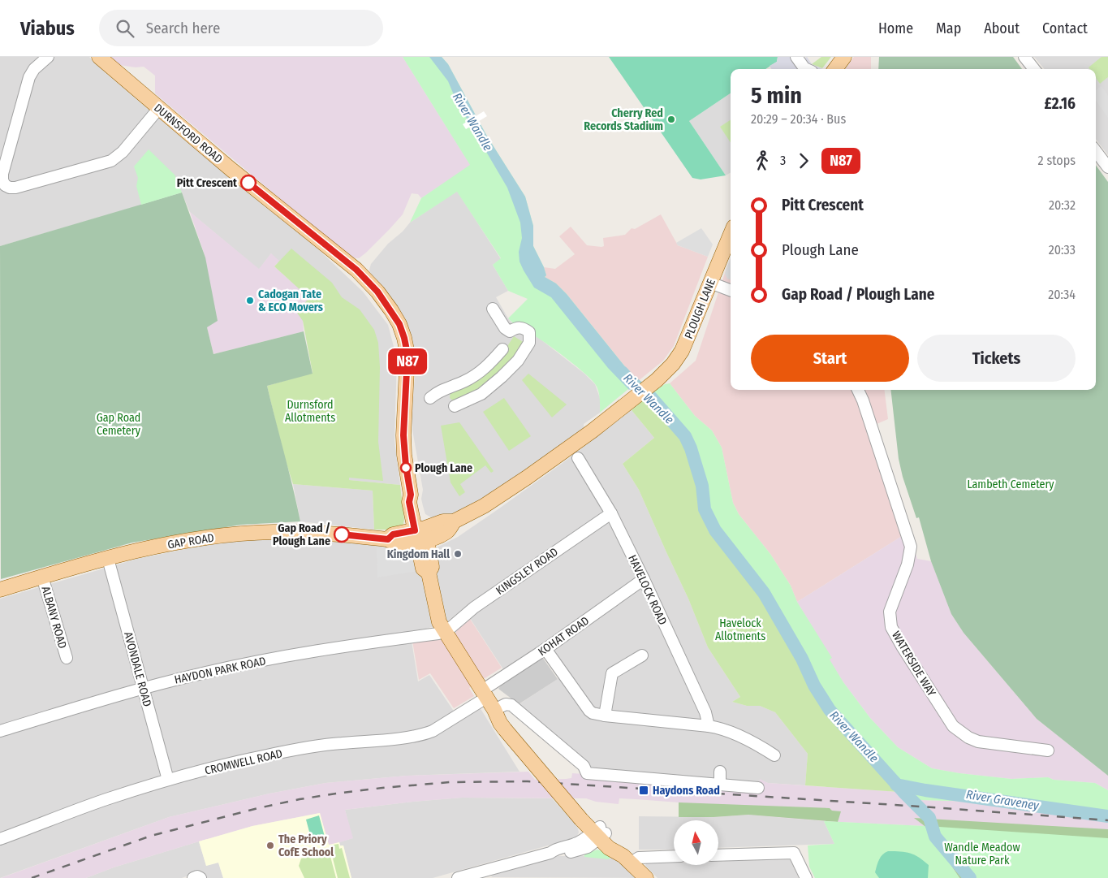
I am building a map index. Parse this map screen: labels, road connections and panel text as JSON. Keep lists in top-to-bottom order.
{
  "streets": {
    "main road": ["DURNSFORD ROAD", "PLOUGH LANE", "GAP ROAD"],
    "street": [
      "KINGSLEY ROAD",
      "HAVELOCK ROAD",
      "ALBANY ROAD",
      "KOHAT ROAD",
      "WATERSIDE WAY",
      "AVONDALE ROAD",
      "HAYDON PARK ROAD",
      "CROMWELL ROAD"
    ]
  },
  "crossings": [
    ["DURNSFORD ROAD", "PLOUGH LANE"],
    ["DURNSFORD ROAD", "GAP ROAD"],
    ["PLOUGH LANE", "GAP ROAD"],
    ["GAP ROAD", "ALBANY ROAD"],
    ["GAP ROAD", "AVONDALE ROAD"],
    ["KINGSLEY ROAD", "HAVELOCK ROAD"],
    ["KINGSLEY ROAD", "HAYDON PARK ROAD"],
    ["HAVELOCK ROAD", "KOHAT ROAD"],
    ["KOHAT ROAD", "CROMWELL ROAD"],
    ["AVONDALE ROAD", "HAYDON PARK ROAD"],
    ["AVONDALE ROAD", "CROMWELL ROAD"]
  ],
  "water": ["River Wandle", "River Graveney"],
  "parks": [
    "Durnsford Allotments",
    "Gap Road Cemetery",
    "Lambeth Cemetery",
    "Havelock Allotments",
    "Wandle Meadow Nature Park"
  ],
  "places": {
    "other": [
      "Cherry Red Records Stadium",
      "Pitt Crescent",
      "Cadogan Tate & ECO Movers",
      "Plough Lane",
      "Gap Road / Plough Lane",
      "Kingdom Hall",
      "The Priory CofE School"
    ],
    "transit": ["Haydons Road"]
  },
  "lines": ["bus line N87"],
  "north": "top",
  "page": {
    "header": "Viabus",
    "search": "Search here",
    "nav": [
      "Home",
      "Map",
      "About",
      "Contact"
    ],
    "on_map": "N87",
    "heading": ["5 min", "20:29 – 20:34 · Bus", "£2.16"],
    "legs": ["3", "N87", "2 stops"],
    "list": [
      {
        "name": "Pitt Crescent",
        "value": "20:32"
      },
      {
        "name": "Plough Lane",
        "value": "20:33"
      },
      {
        "name": "Gap Road / Plough Lane",
        "value": "20:34"
      }
    ],
    "buttons": ["Start", "Tickets"]
  }
}
